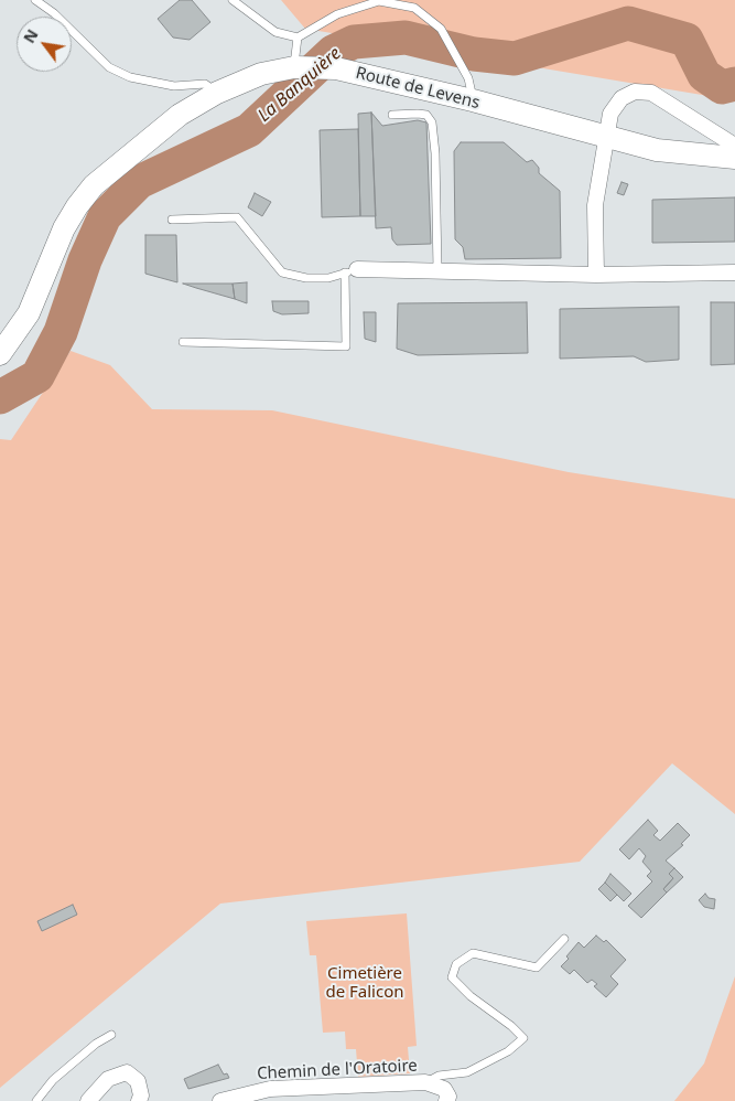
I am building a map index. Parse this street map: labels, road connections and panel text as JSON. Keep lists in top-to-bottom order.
{
  "streets": {
    "street": ["Route de Levens", "Chemin de l'Oratoire"]
  },
  "water": ["La Banquière"],
  "parks": ["Cimetière de Falicon"],
  "north": "top left"
}
